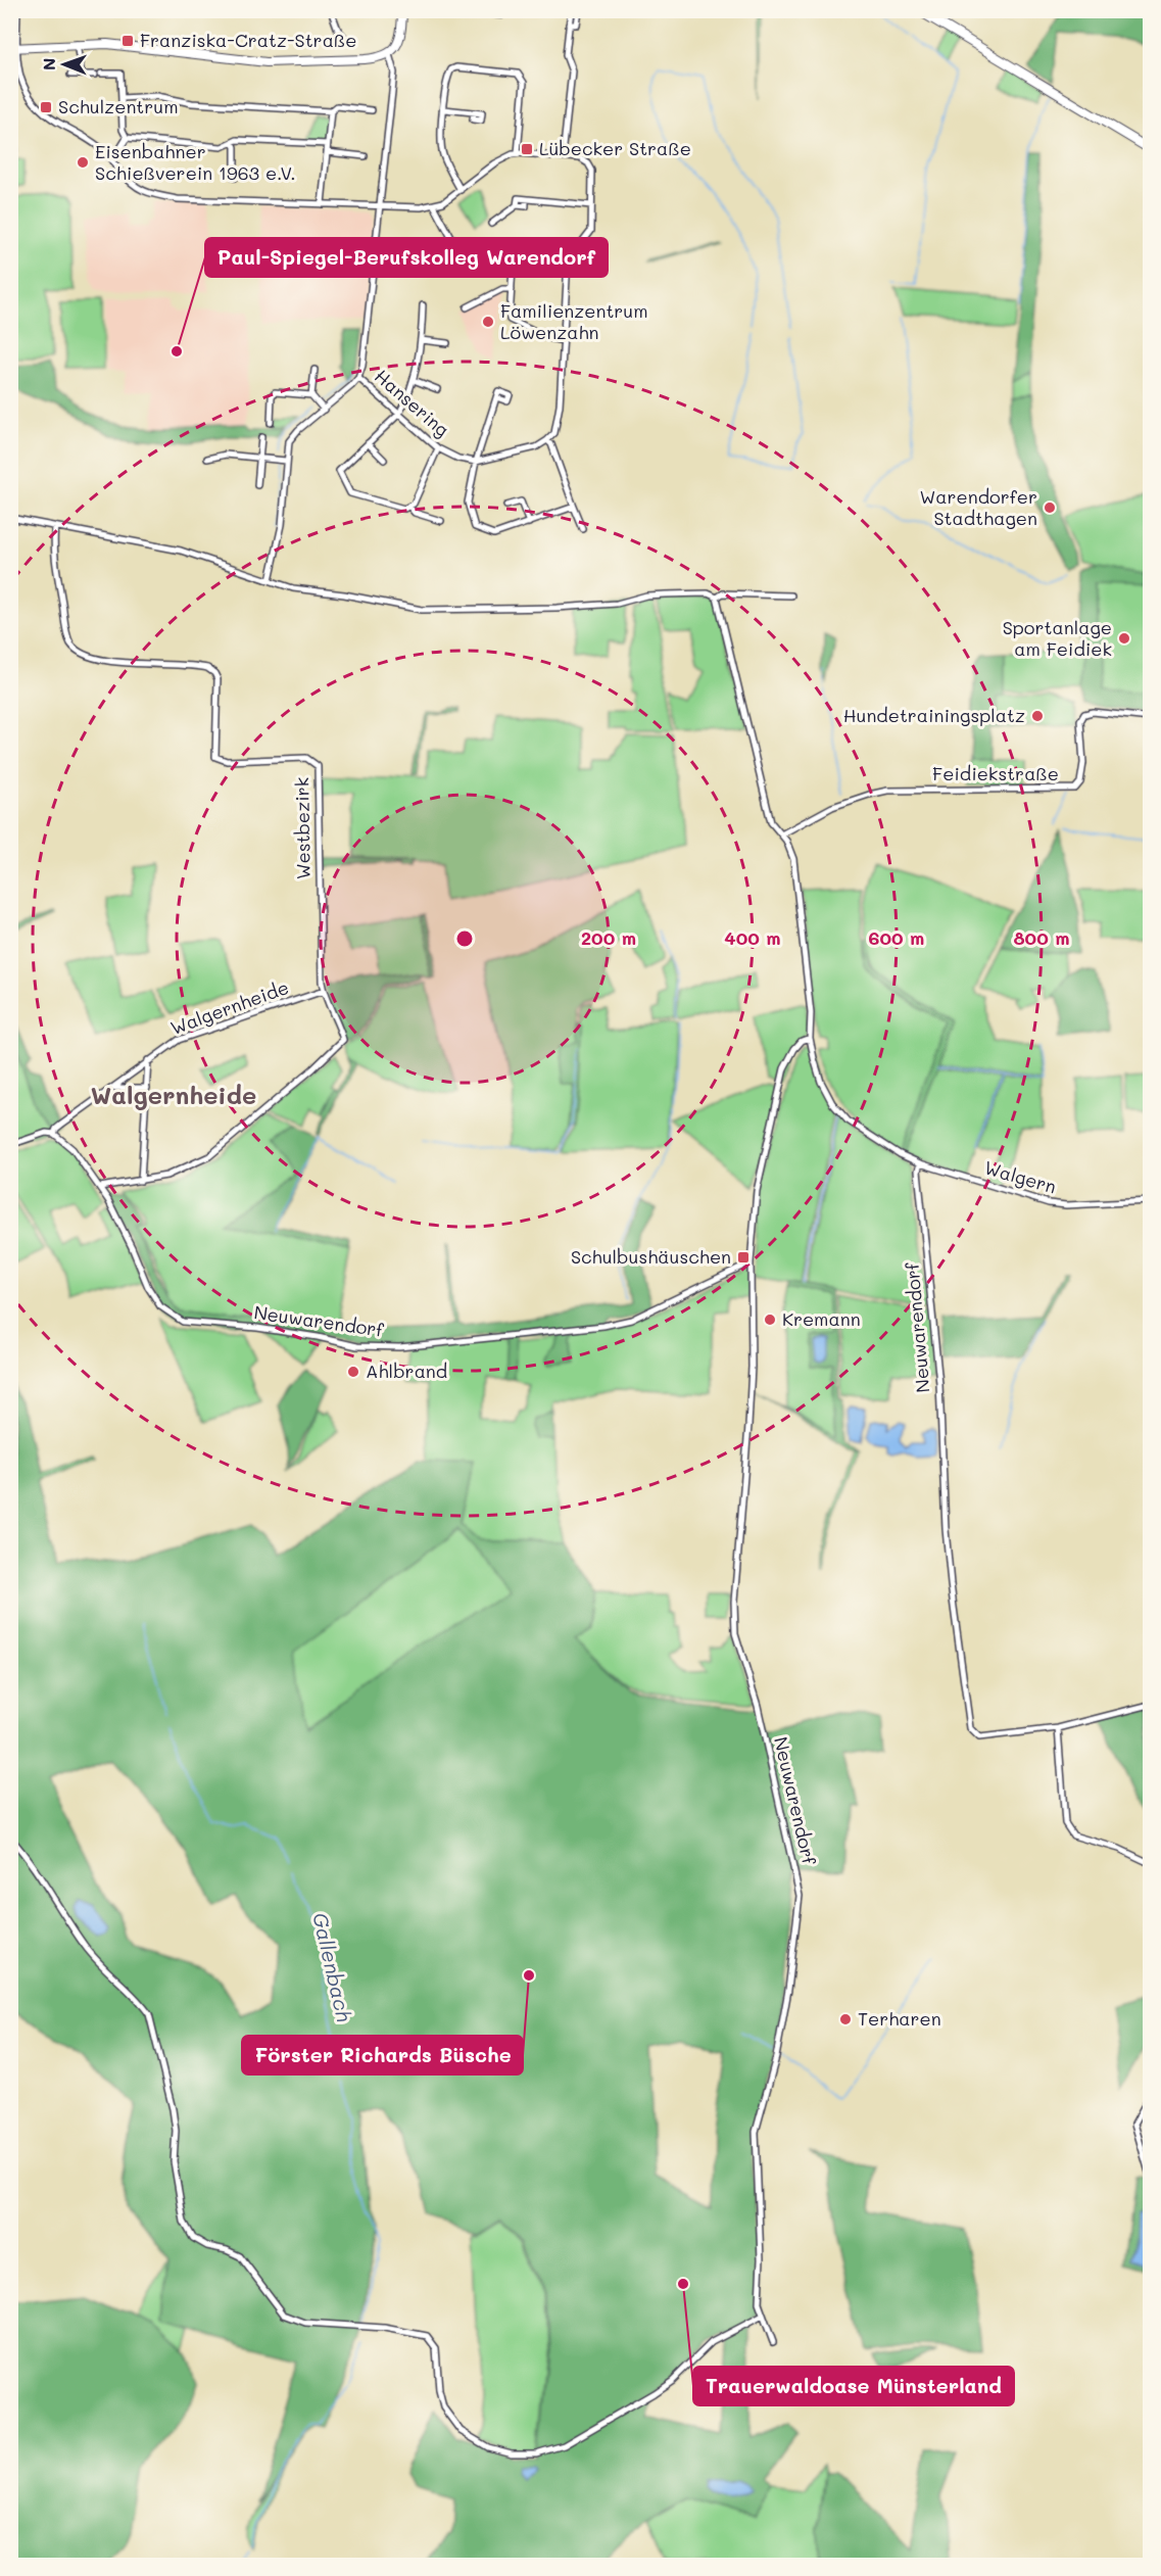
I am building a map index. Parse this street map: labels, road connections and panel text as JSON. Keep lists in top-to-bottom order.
{
  "streets": {
    "street": [
      "Hansering",
      "Feidiekstraße",
      "Westbezirk",
      "Walgernheide",
      "Walgern",
      "Neuwarendorf"
    ]
  },
  "crossings": [
    ["Westbezirk", "Walgernheide"],
    ["Walgernheide", "Neuwarendorf"],
    ["Walgern", "Neuwarendorf"]
  ],
  "districts": ["Walgernheide"],
  "water": ["Gallenbach"],
  "places": {
    "transit": [
      "Franziska-Cratz-Straße",
      "Schulzentrum",
      "Lübecker Straße",
      "Schulbushäuschen"
    ],
    "other": [
      "Eisenbahner Schießverein 1963 e.V.",
      "Familienzentrum Löwenzahn",
      "Paul-Spiegel-Berufskolleg Warendorf",
      "Warendorfer Stadthagen",
      "Sportanlage am Feidiek",
      "Hundetrainingsplatz",
      "Kremann",
      "Ahlbrand",
      "Förster Richards Büsche",
      "Terharen",
      "Trauerwaldoase Münsterland"
    ]
  },
  "north": "left",
  "rings": [
    "200 m",
    "400 m",
    "600 m",
    "800 m"
  ]
}
